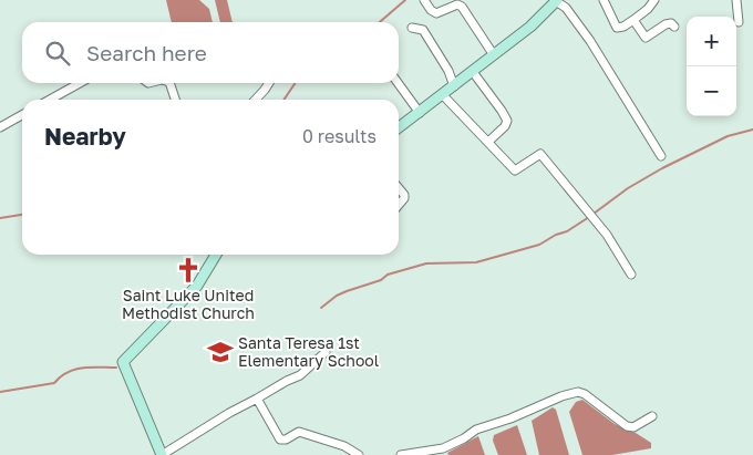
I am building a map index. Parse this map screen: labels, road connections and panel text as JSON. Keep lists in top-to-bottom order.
{
  "places": {
    "church": ["Saint Luke United Methodist Church"],
    "school or university": ["Santa Teresa 1st Elementary School"]
  },
  "page": {
    "map_buttons": ["+", "−"],
    "search": "Search here",
    "heading": ["Nearby", "0 results"]
  }
}
